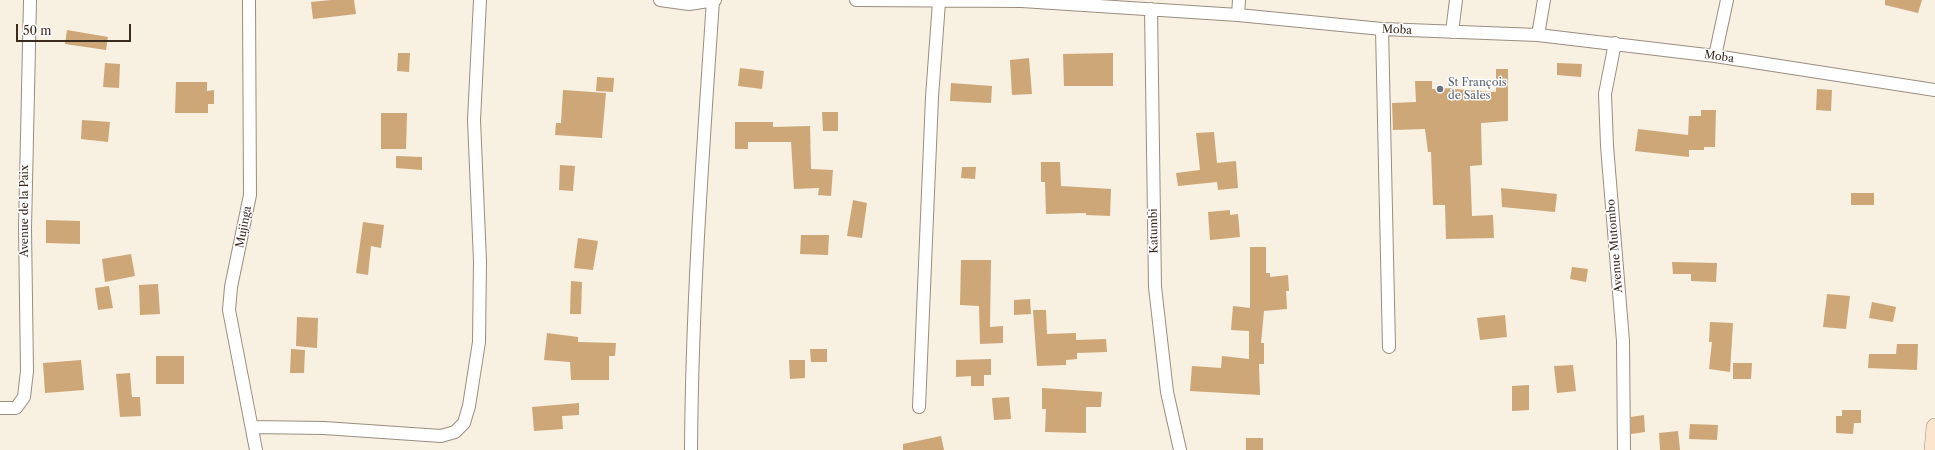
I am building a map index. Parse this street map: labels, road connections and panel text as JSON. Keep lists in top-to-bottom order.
{
  "streets": {
    "street": [
      "Moba",
      "Avenue de la Paix",
      "Mujinga",
      "Katumbi",
      "Avenue Mutombo"
    ]
  },
  "crossings": [
    ["Moba", "Katumbi"],
    ["Moba", "Avenue Mutombo"]
  ],
  "places": ["St François de Sales"],
  "scale_bar": "50 m"
}
